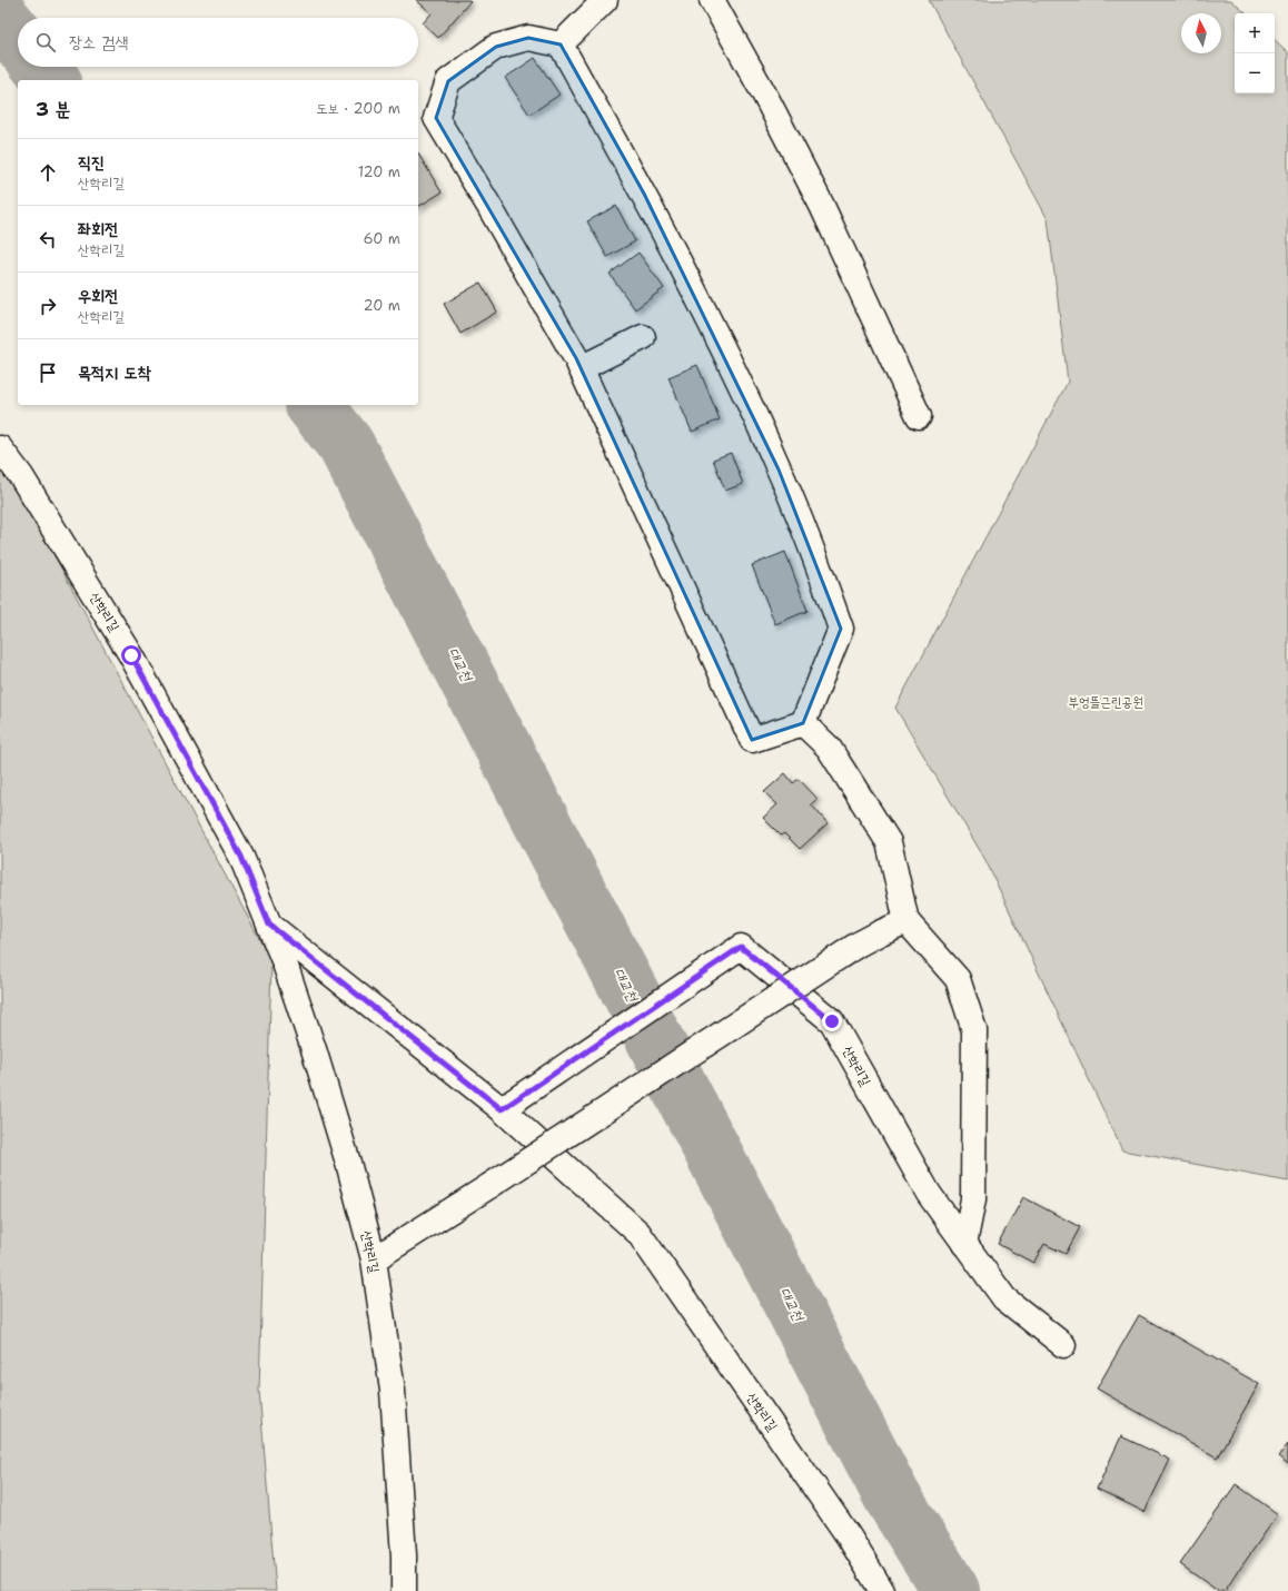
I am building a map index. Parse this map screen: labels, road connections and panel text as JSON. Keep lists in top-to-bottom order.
{
  "streets": {
    "street": ["산학리길"]
  },
  "water": ["대교천"],
  "parks": ["부엉뜰근린공원"],
  "north": "top",
  "page": {
    "map_buttons": ["+", "−"],
    "search": "장소 검색",
    "heading": ["3 분", "도보 · 200 m"],
    "list": [
      ["직진", "산학리길", "120 m"],
      ["좌회전", "산학리길", "60 m"],
      ["우회전", "산학리길", "20 m"],
      "목적지 도착"
    ]
  }
}
